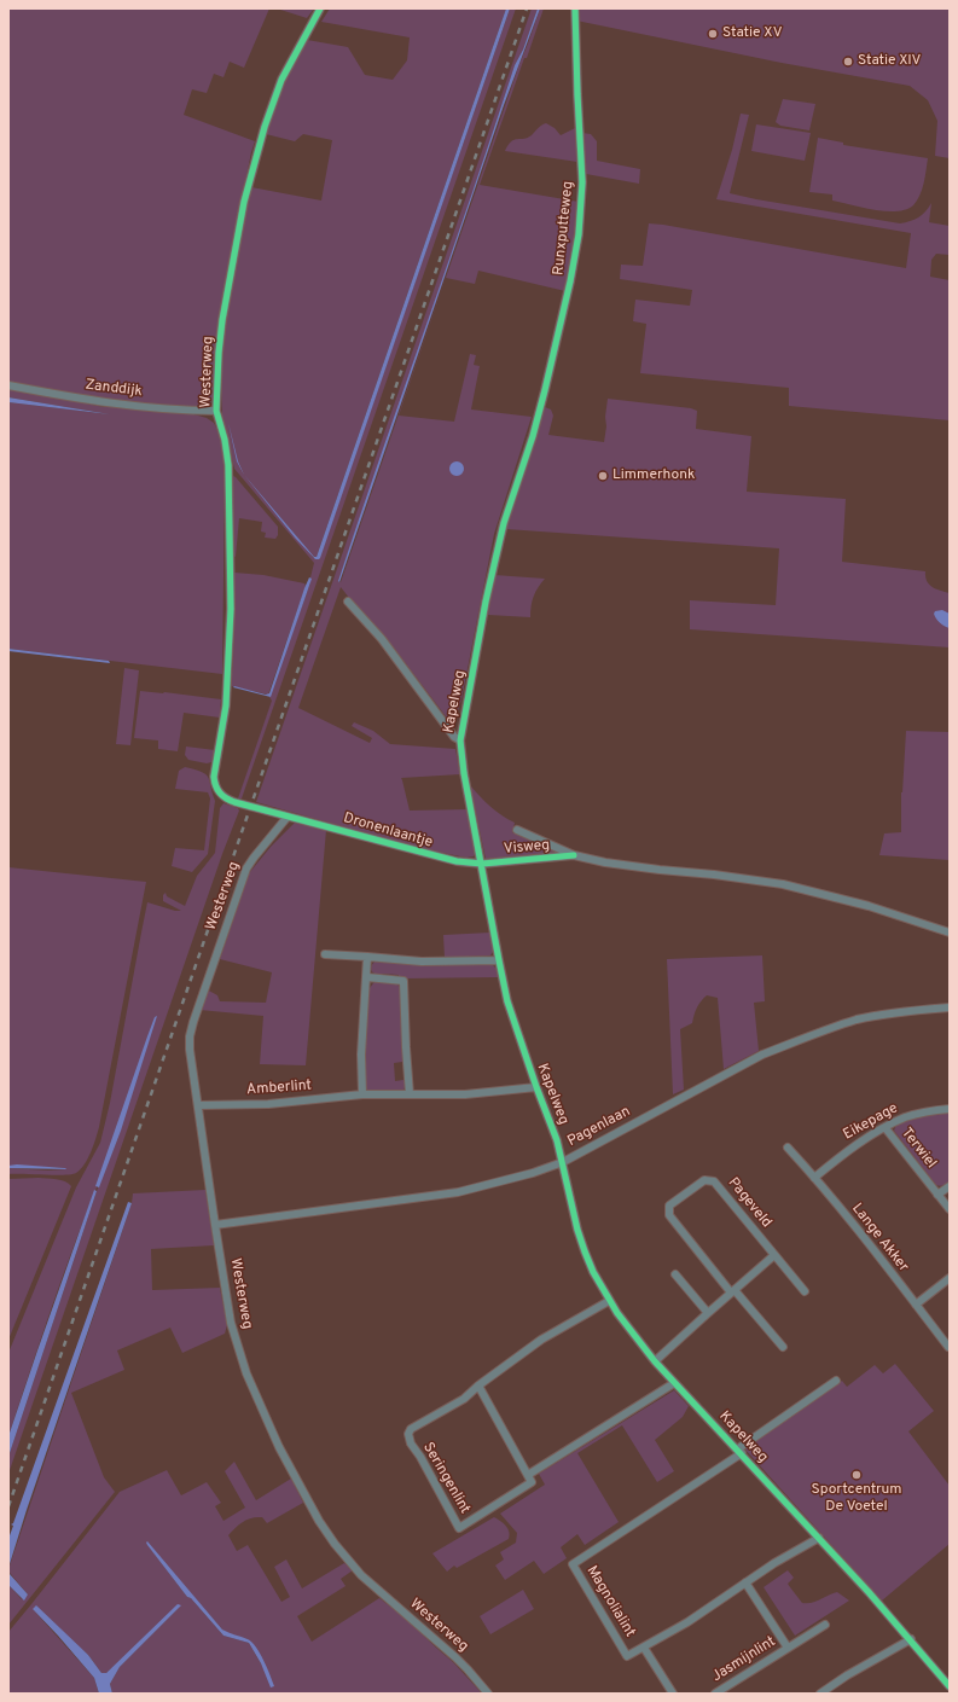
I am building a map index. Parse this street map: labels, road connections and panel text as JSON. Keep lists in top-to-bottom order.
{
  "streets": {
    "street": [
      "Runxputteweg",
      "Westerweg",
      "Zanddijk",
      "Kapelweg",
      "Dronenlaantje",
      "Visweg",
      "Amberlint",
      "Eikepage",
      "Pagenlaan",
      "Terwiel",
      "Pageveld",
      "Lange Akker",
      "Seringenlint",
      "Magnolialint",
      "Jasmijnlint"
    ]
  },
  "crossings": [
    ["Runxputteweg", "Kapelweg"],
    ["Westerweg", "Zanddijk"],
    ["Westerweg", "Dronenlaantje"],
    ["Westerweg", "Amberlint"],
    ["Westerweg", "Pagenlaan"],
    ["Kapelweg", "Dronenlaantje"],
    ["Kapelweg", "Visweg"],
    ["Kapelweg", "Amberlint"],
    ["Kapelweg", "Pagenlaan"],
    ["Kapelweg", "Seringenlint"],
    ["Kapelweg", "Magnolialint"],
    ["Dronenlaantje", "Visweg"],
    ["Eikepage", "Terwiel"],
    ["Eikepage", "Lange Akker"],
    ["Magnolialint", "Jasmijnlint"]
  ],
  "places": [
    "Statie XV",
    "Statie XIV",
    "Limmerhonk",
    "Sportcentrum De Voetel"
  ]
}
